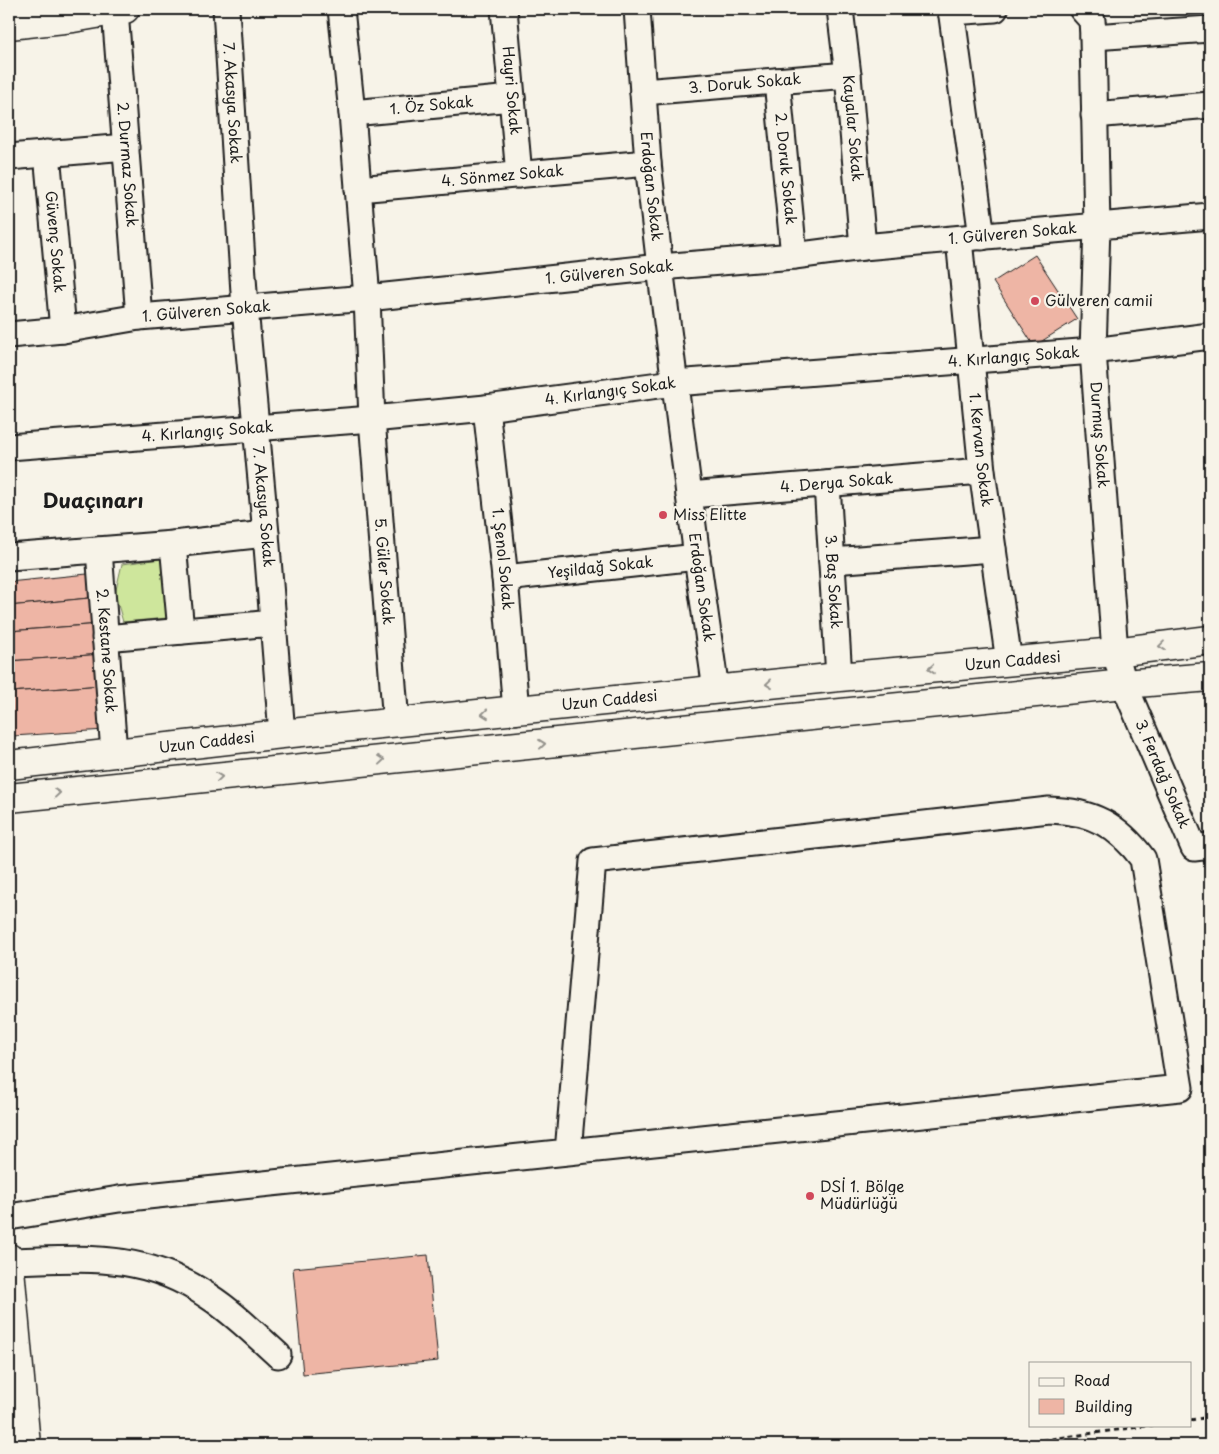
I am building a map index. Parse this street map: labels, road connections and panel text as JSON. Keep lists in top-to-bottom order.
{
  "streets": {
    "main road": ["Uzun Caddesi"],
    "street": [
      "3. Doruk Sokak",
      "Hayri Sokak",
      "7. Akasya Sokak",
      "1. Öz Sokak",
      "Kayalar Sokak",
      "2. Durmaz Sokak",
      "2. Doruk Sokak",
      "4. Sönmez Sokak",
      "Erdoğan Sokak",
      "1. Gülveren Sokak",
      "Güvenç Sokak",
      "4. Kırlangıç Sokak",
      "Durmuş Sokak",
      "1. Kervan Sokak",
      "4. Derya Sokak",
      "1. Şenol Sokak",
      "Yeşildağ Sokak",
      "5. Güler Sokak",
      "3. Baş Sokak",
      "2. Kestane Sokak",
      "3. Ferdağ Sokak"
    ]
  },
  "crossings": [
    ["3. Doruk Sokak", "Kayalar Sokak"],
    ["3. Doruk Sokak", "2. Doruk Sokak"],
    ["3. Doruk Sokak", "Erdoğan Sokak"],
    ["Hayri Sokak", "1. Öz Sokak"],
    ["Hayri Sokak", "4. Sönmez Sokak"],
    ["7. Akasya Sokak", "1. Gülveren Sokak"],
    ["7. Akasya Sokak", "4. Kırlangıç Sokak"],
    ["7. Akasya Sokak", "Uzun Caddesi"],
    ["1. Öz Sokak", "5. Güler Sokak"],
    ["Kayalar Sokak", "1. Gülveren Sokak"],
    ["2. Durmaz Sokak", "1. Gülveren Sokak"],
    ["2. Doruk Sokak", "1. Gülveren Sokak"],
    ["4. Sönmez Sokak", "Erdoğan Sokak"],
    ["4. Sönmez Sokak", "5. Güler Sokak"],
    ["Erdoğan Sokak", "1. Gülveren Sokak"],
    ["Erdoğan Sokak", "4. Kırlangıç Sokak"],
    ["Erdoğan Sokak", "4. Derya Sokak"],
    ["Erdoğan Sokak", "Yeşildağ Sokak"],
    ["Erdoğan Sokak", "Uzun Caddesi"],
    ["1. Gülveren Sokak", "Güvenç Sokak"],
    ["1. Gülveren Sokak", "Durmuş Sokak"],
    ["1. Gülveren Sokak", "1. Kervan Sokak"],
    ["1. Gülveren Sokak", "5. Güler Sokak"],
    ["4. Kırlangıç Sokak", "Durmuş Sokak"],
    ["4. Kırlangıç Sokak", "1. Kervan Sokak"],
    ["4. Kırlangıç Sokak", "1. Şenol Sokak"],
    ["4. Kırlangıç Sokak", "5. Güler Sokak"],
    ["Durmuş Sokak", "Uzun Caddesi"],
    ["Durmuş Sokak", "3. Ferdağ Sokak"],
    ["1. Kervan Sokak", "4. Derya Sokak"],
    ["1. Kervan Sokak", "Uzun Caddesi"],
    ["4. Derya Sokak", "3. Baş Sokak"],
    ["1. Şenol Sokak", "Yeşildağ Sokak"],
    ["1. Şenol Sokak", "Uzun Caddesi"],
    ["5. Güler Sokak", "Uzun Caddesi"],
    ["3. Baş Sokak", "Uzun Caddesi"],
    ["2. Kestane Sokak", "Uzun Caddesi"]
  ],
  "districts": ["Duaçınarı"],
  "places": ["Gülveren camii", "Miss Elitte", "DSİ 1. Bölge Müdürlüğü"],
  "legend": ["Road", "Building"]
}
